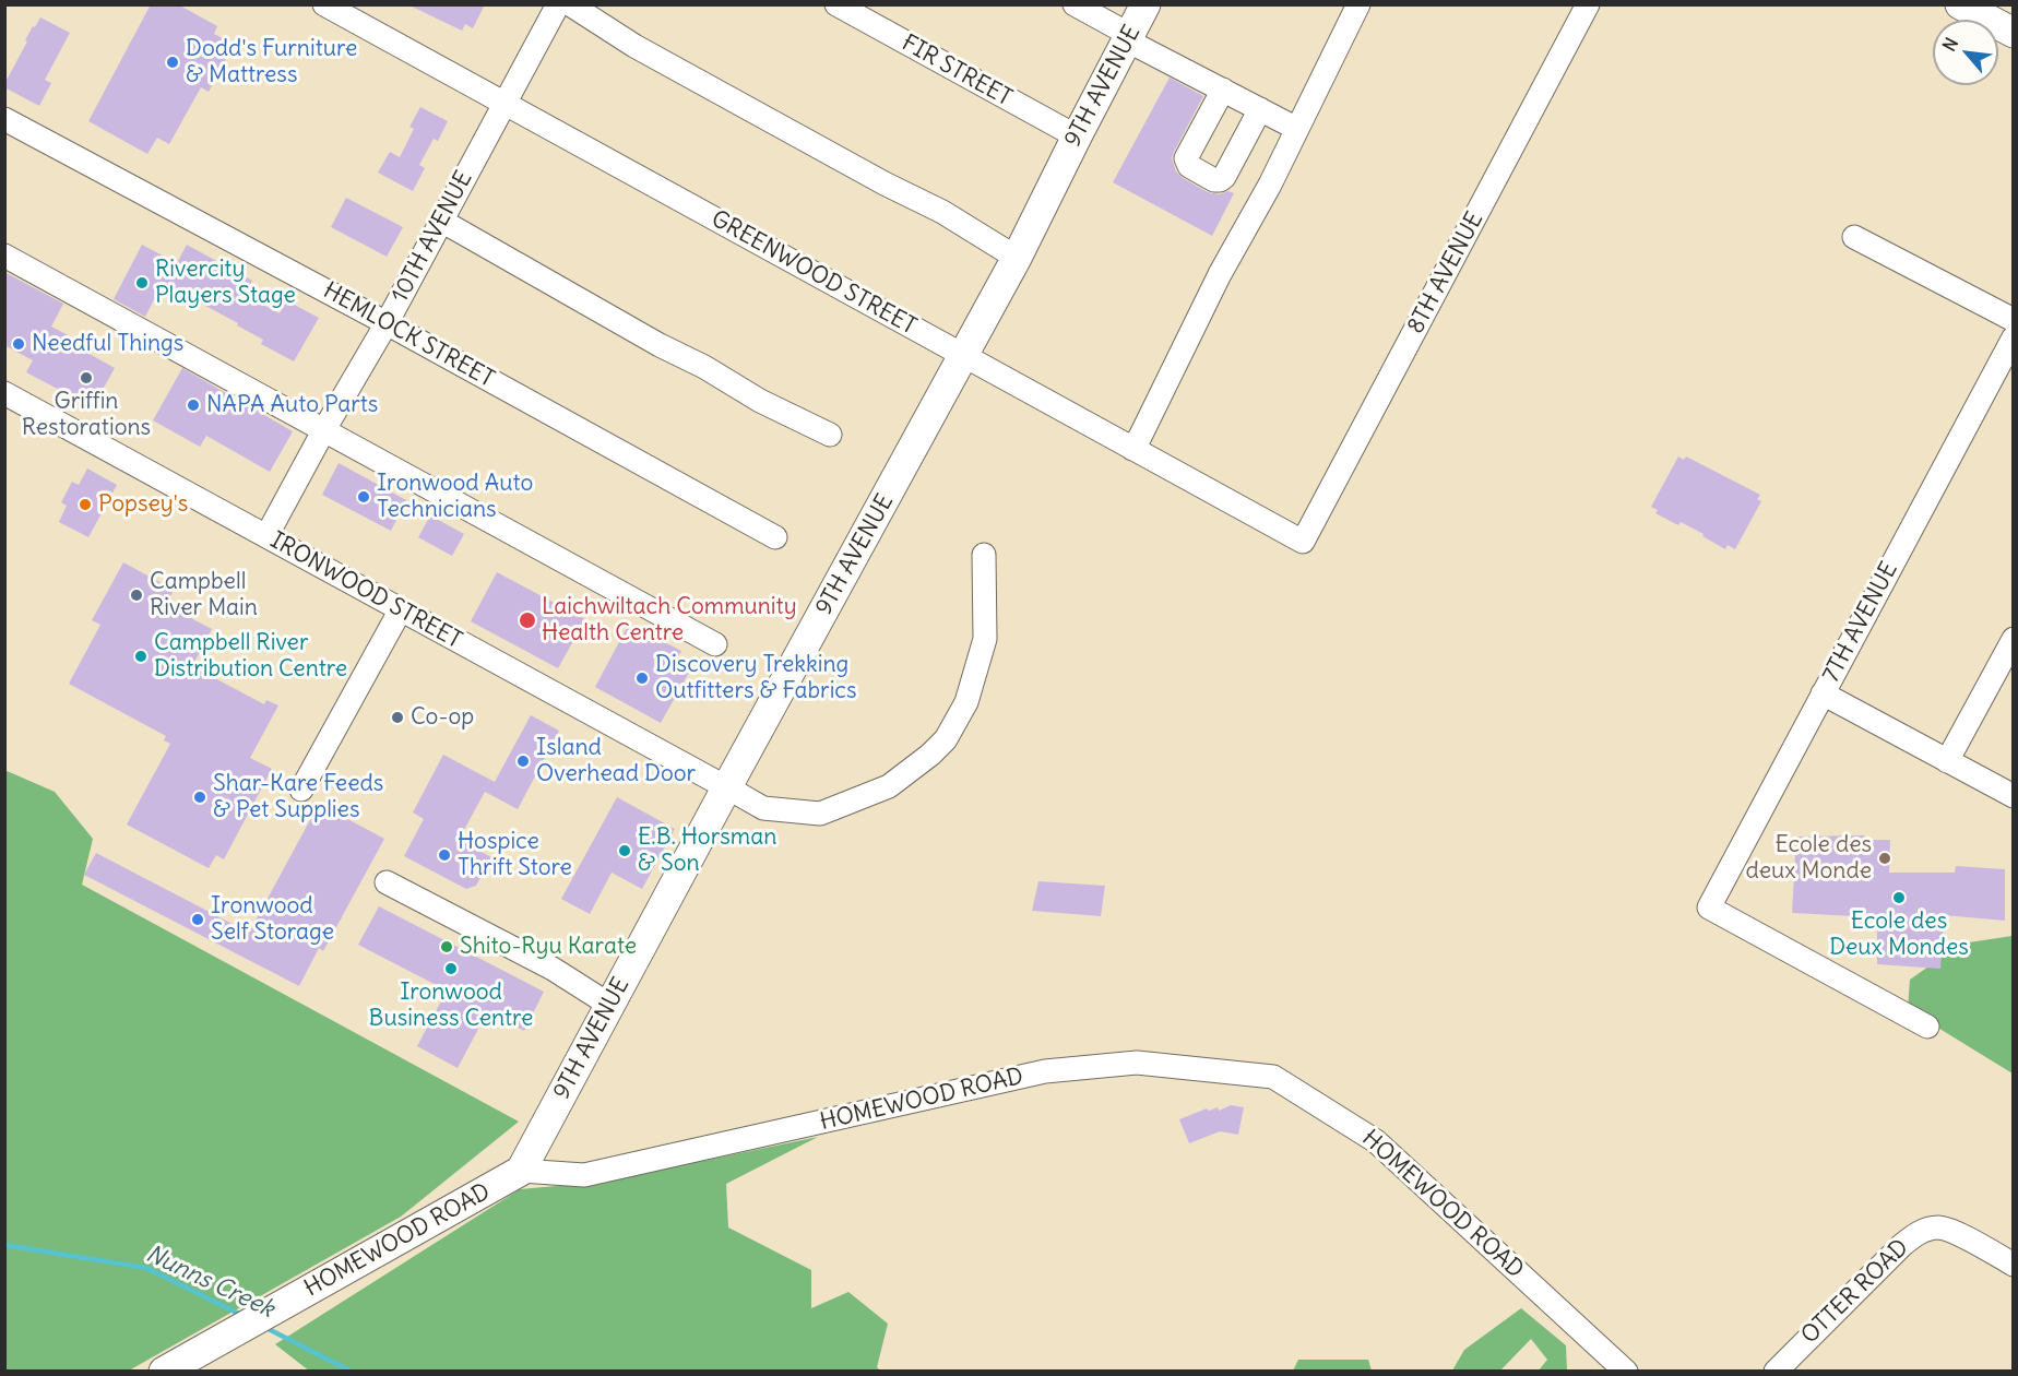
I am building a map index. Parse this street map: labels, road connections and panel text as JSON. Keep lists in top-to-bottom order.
{
  "streets": {
    "main road": ["9TH AVENUE", "HOMEWOOD ROAD"],
    "street": [
      "FIR STREET",
      "10TH AVENUE",
      "GREENWOOD STREET",
      "8TH AVENUE",
      "HEMLOCK STREET",
      "IRONWOOD STREET",
      "7TH AVENUE",
      "OTTER ROAD"
    ]
  },
  "crossings": [
    ["FIR STREET", "9TH AVENUE"],
    ["9TH AVENUE", "GREENWOOD STREET"],
    ["9TH AVENUE", "IRONWOOD STREET"],
    ["9TH AVENUE", "HOMEWOOD ROAD"],
    ["10TH AVENUE", "GREENWOOD STREET"],
    ["10TH AVENUE", "HEMLOCK STREET"],
    ["10TH AVENUE", "IRONWOOD STREET"],
    ["GREENWOOD STREET", "8TH AVENUE"]
  ],
  "water": ["Nunns Creek"],
  "places": [
    "Dodd's Furniture & Mattress",
    "Rivercity Players Stage",
    "Needful Things",
    "Griffin Restorations",
    "NAPA Auto Parts",
    "Ironwood Auto Technicians",
    "Popsey's",
    "Campbell River Main",
    "Laichwiltach Community Health Centre",
    "Campbell River Distribution Centre",
    "Discovery Trekking Outfitters & Fabrics",
    "Co-op",
    "Island Overhead Door",
    "Shar-Kare Feeds & Pet Supplies",
    "E.B. Horsman & Son",
    "Hospice Thrift Store",
    "Ecole des deux Monde",
    "Ecole des Deux Mondes",
    "Ironwood Self Storage",
    "Shito-Ryu Karate",
    "Ironwood Business Centre"
  ],
  "north": "top left"
}
